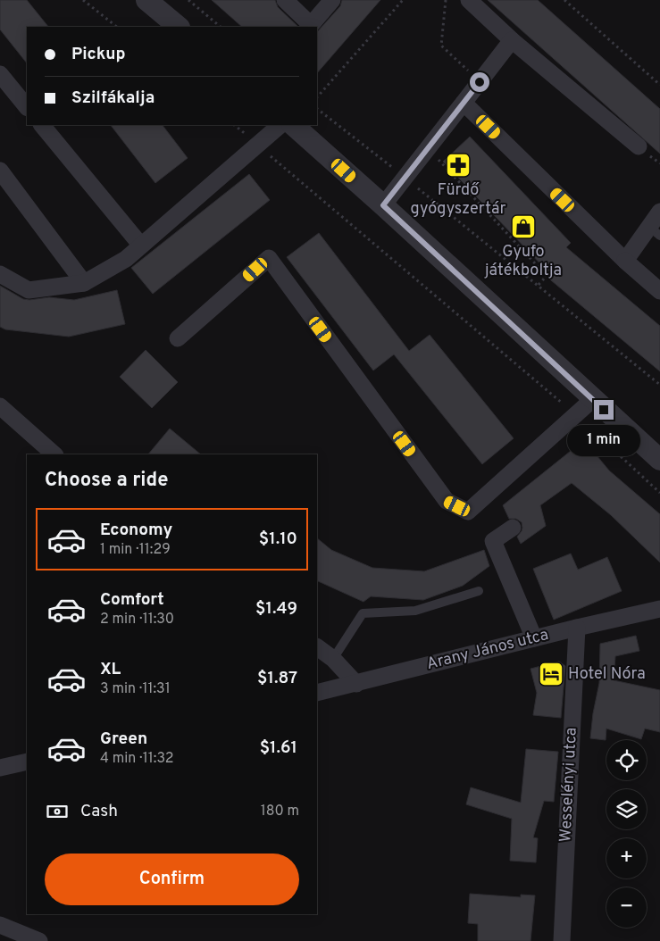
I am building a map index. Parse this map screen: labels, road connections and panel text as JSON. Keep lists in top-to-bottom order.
{
  "streets": {
    "street": ["Arany János utca", "Wesselényi utca"]
  },
  "crossings": [
    ["Arany János utca", "Wesselényi utca"]
  ],
  "places": {
    "pharmacy": ["Fürdő gyógyszertár"],
    "shop": ["Gyufo játékboltja"],
    "hotel": ["Hotel Nóra"]
  },
  "page": {
    "banner": ["Pickup", "Szilfákalja"],
    "bubble": "1 min",
    "heading": "Choose a ride",
    "list": [
      {
        "name": "Economy",
        "note": "1 min · 11:29",
        "value": "$1.10"
      },
      {
        "name": "Comfort",
        "note": "2 min · 11:30",
        "value": "$1.49"
      },
      {
        "name": "XL",
        "note": "3 min · 11:31",
        "value": "$1.87"
      },
      {
        "name": "Green",
        "note": "4 min · 11:32",
        "value": "$1.61"
      }
    ],
    "map_buttons": ["+", "−"],
    "pay": ["Cash", "180 m"],
    "buttons": "Confirm"
  }
}
